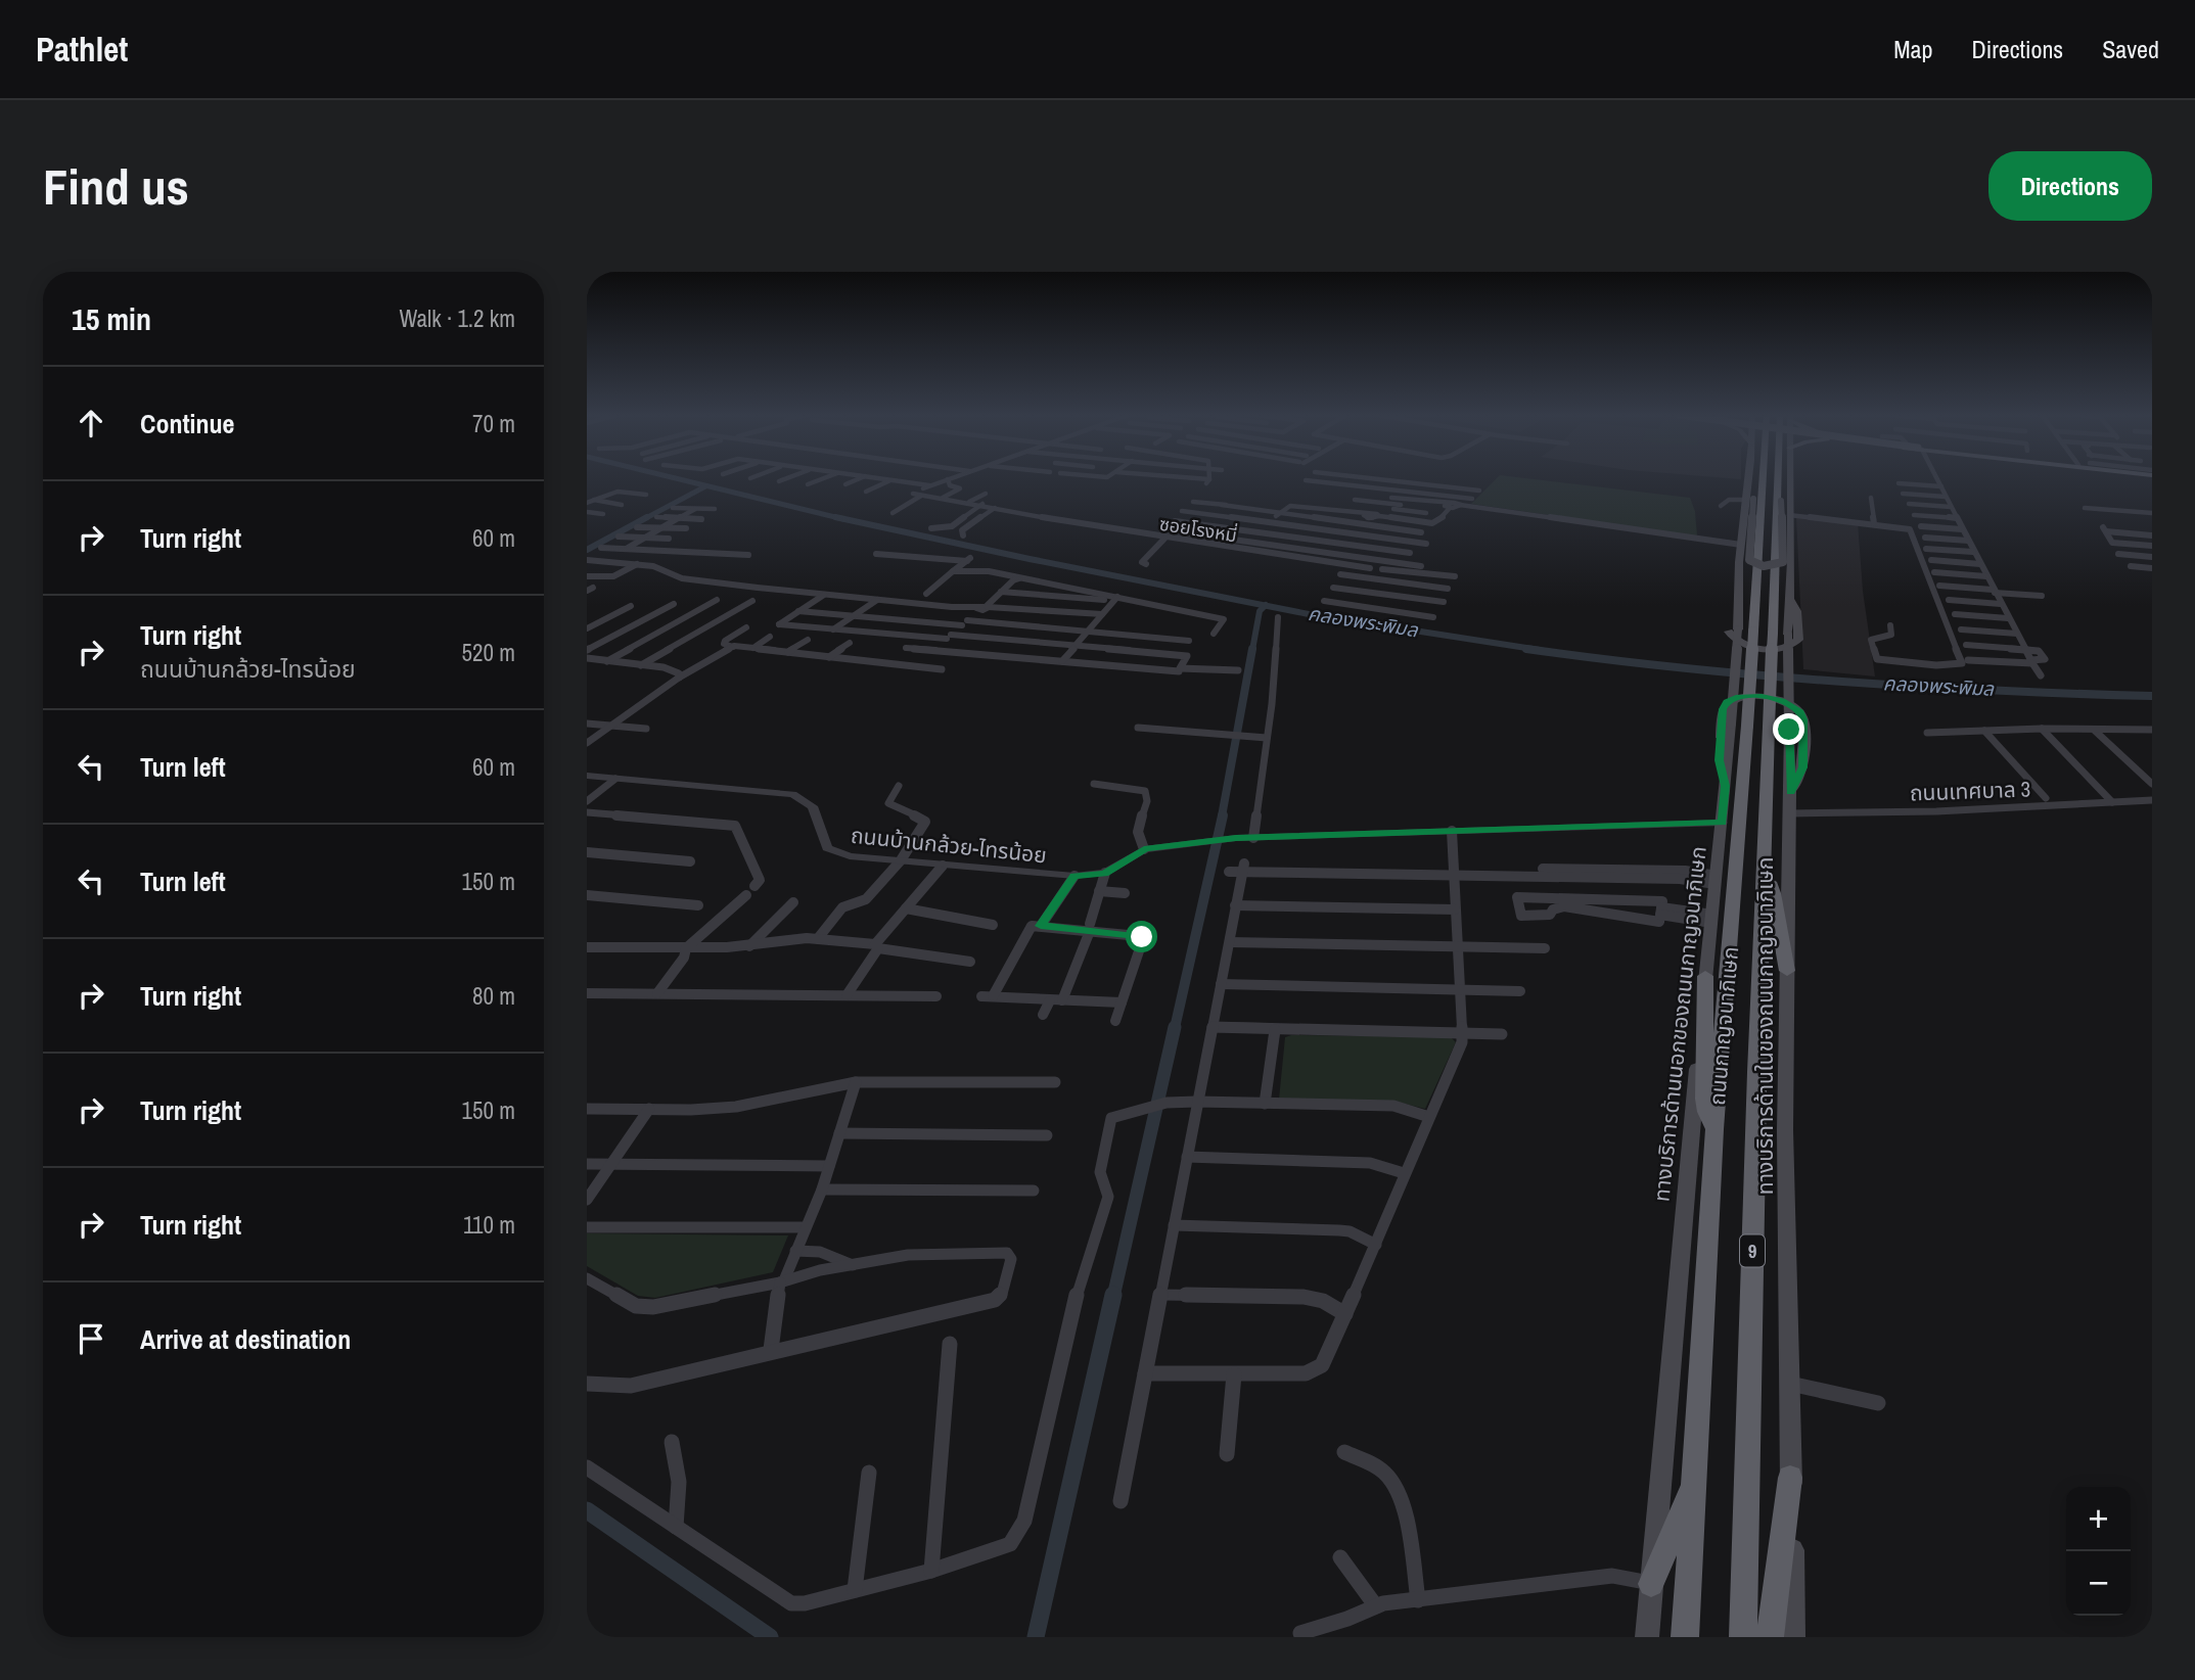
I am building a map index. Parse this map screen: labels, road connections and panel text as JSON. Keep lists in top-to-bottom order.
{
  "streets": {
    "highway": ["ถนนกาญจนาภิเษก", "9"],
    "main road": ["ทางบริการด้านนอกของถนนกาญจนาภิเษก", "ทางบริการด้านในของถนนกาญจนาภิเษก"],
    "street": ["ซอยโรงหมี่", "ถนนเทศบาล 3", "ถนนบ้านกล้วย-ไทรน้อย"]
  },
  "crossings": [
    ["ถนนเทศบาล 3", "ทางบริการด้านในของถนนกาญจนาภิเษก"],
    ["ถนนบ้านกล้วย-ไทรน้อย", "ทางบริการด้านนอกของถนนกาญจนาภิเษก"],
    ["ทางบริการด้านนอกของถนนกาญจนาภิเษก", "ถนนกาญจนาภิเษก"]
  ],
  "water": ["คลองพระพิมล"],
  "page": {
    "header": "Pathlet",
    "nav": ["Map", "Directions", "Saved"],
    "buttons": "Directions",
    "title": "Find us",
    "heading": ["15 min", "Walk · 1.2 km"],
    "list": [
      ["Continue", "70 m"],
      ["Turn right", "60 m"],
      ["Turn right", "ถนนบ้านกล้วย-ไทรน้อย", "520 m"],
      ["Turn left", "60 m"],
      ["Turn left", "150 m"],
      ["Turn right", "80 m"],
      ["Turn right", "150 m"],
      ["Turn right", "110 m"],
      "Arrive at destination"
    ],
    "map_buttons": ["+", "−"]
  }
}
